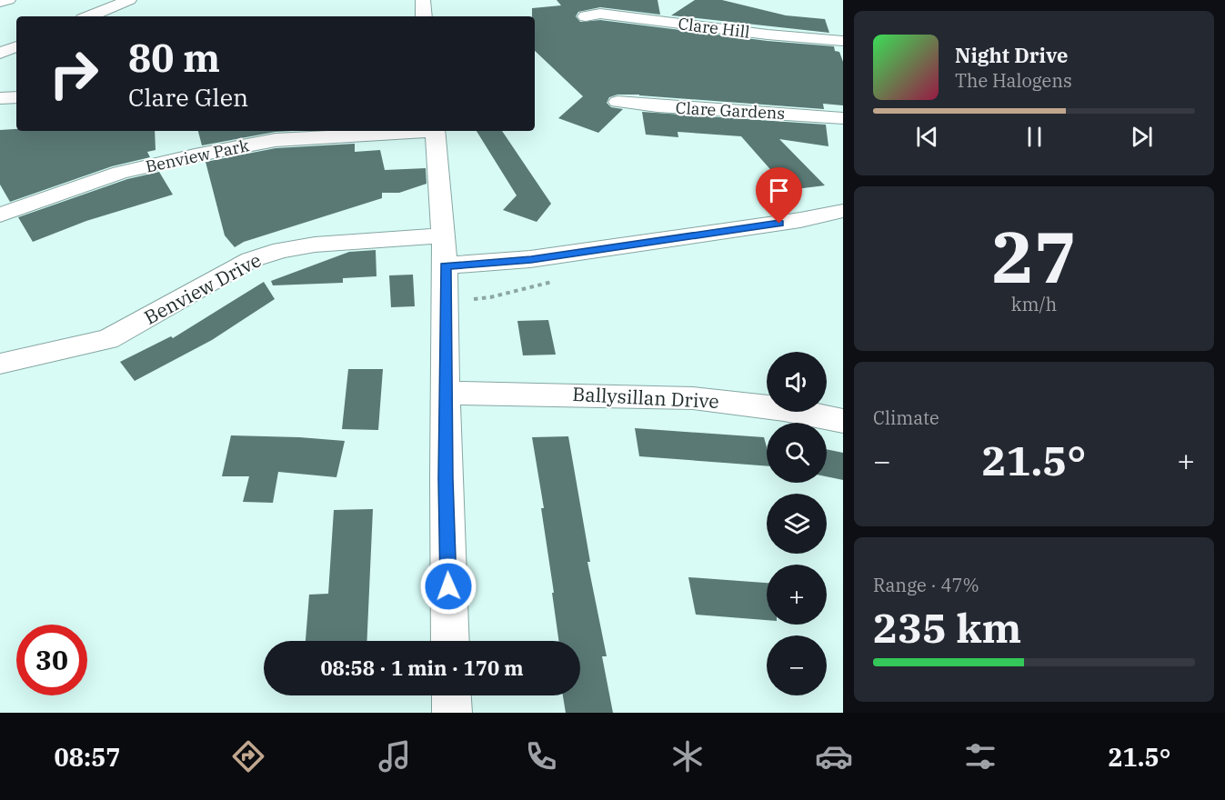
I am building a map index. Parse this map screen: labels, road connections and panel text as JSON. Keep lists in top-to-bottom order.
{
  "streets": {
    "street": [
      "Clare Hill",
      "Clare Gardens",
      "Benview Park",
      "Benview Drive",
      "Ballysillan Drive"
    ]
  },
  "page": {
    "turn": ["80 m", "Clare Glen"],
    "song": ["Night Drive", "The Halogens"],
    "tile": [
      ["27", "km/h"],
      "Climate",
      ["Range · 47%", "235 km"]
    ],
    "map_buttons": ["+", "−"],
    "heat": ["−", "21.5°", "+"],
    "limit": "30",
    "trip": "08:58 · 1 min · 170 m",
    "tabs": ["08:57", "21.5°"]
  }
}
